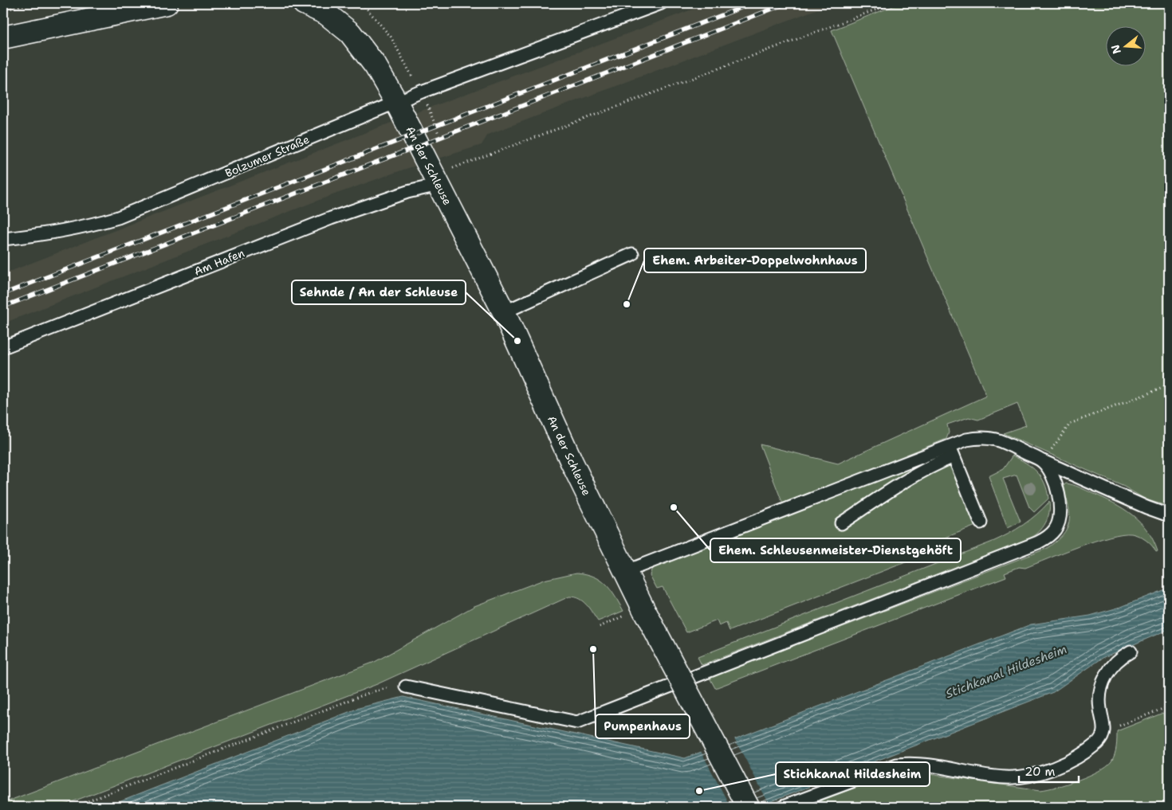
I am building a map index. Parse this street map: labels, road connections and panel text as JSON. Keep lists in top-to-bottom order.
{
  "streets": {
    "main road": ["An der Schleuse"],
    "lane": ["Bolzumer Straße", "Am Hafen"]
  },
  "crossings": [
    ["Bolzumer Straße", "An der Schleuse"],
    ["An der Schleuse", "Am Hafen"]
  ],
  "water": ["Stichkanal Hildesheim"],
  "places": [
    "Ehem. Arbeiter-Doppelwohnhaus",
    "Sehnde / An der Schleuse",
    "Ehem. Schleusenmeister-Dienstgehöft",
    "Pumpenhaus",
    "Stichkanal Hildesheim"
  ],
  "scale_bar": "20 m",
  "north": "left"
}
